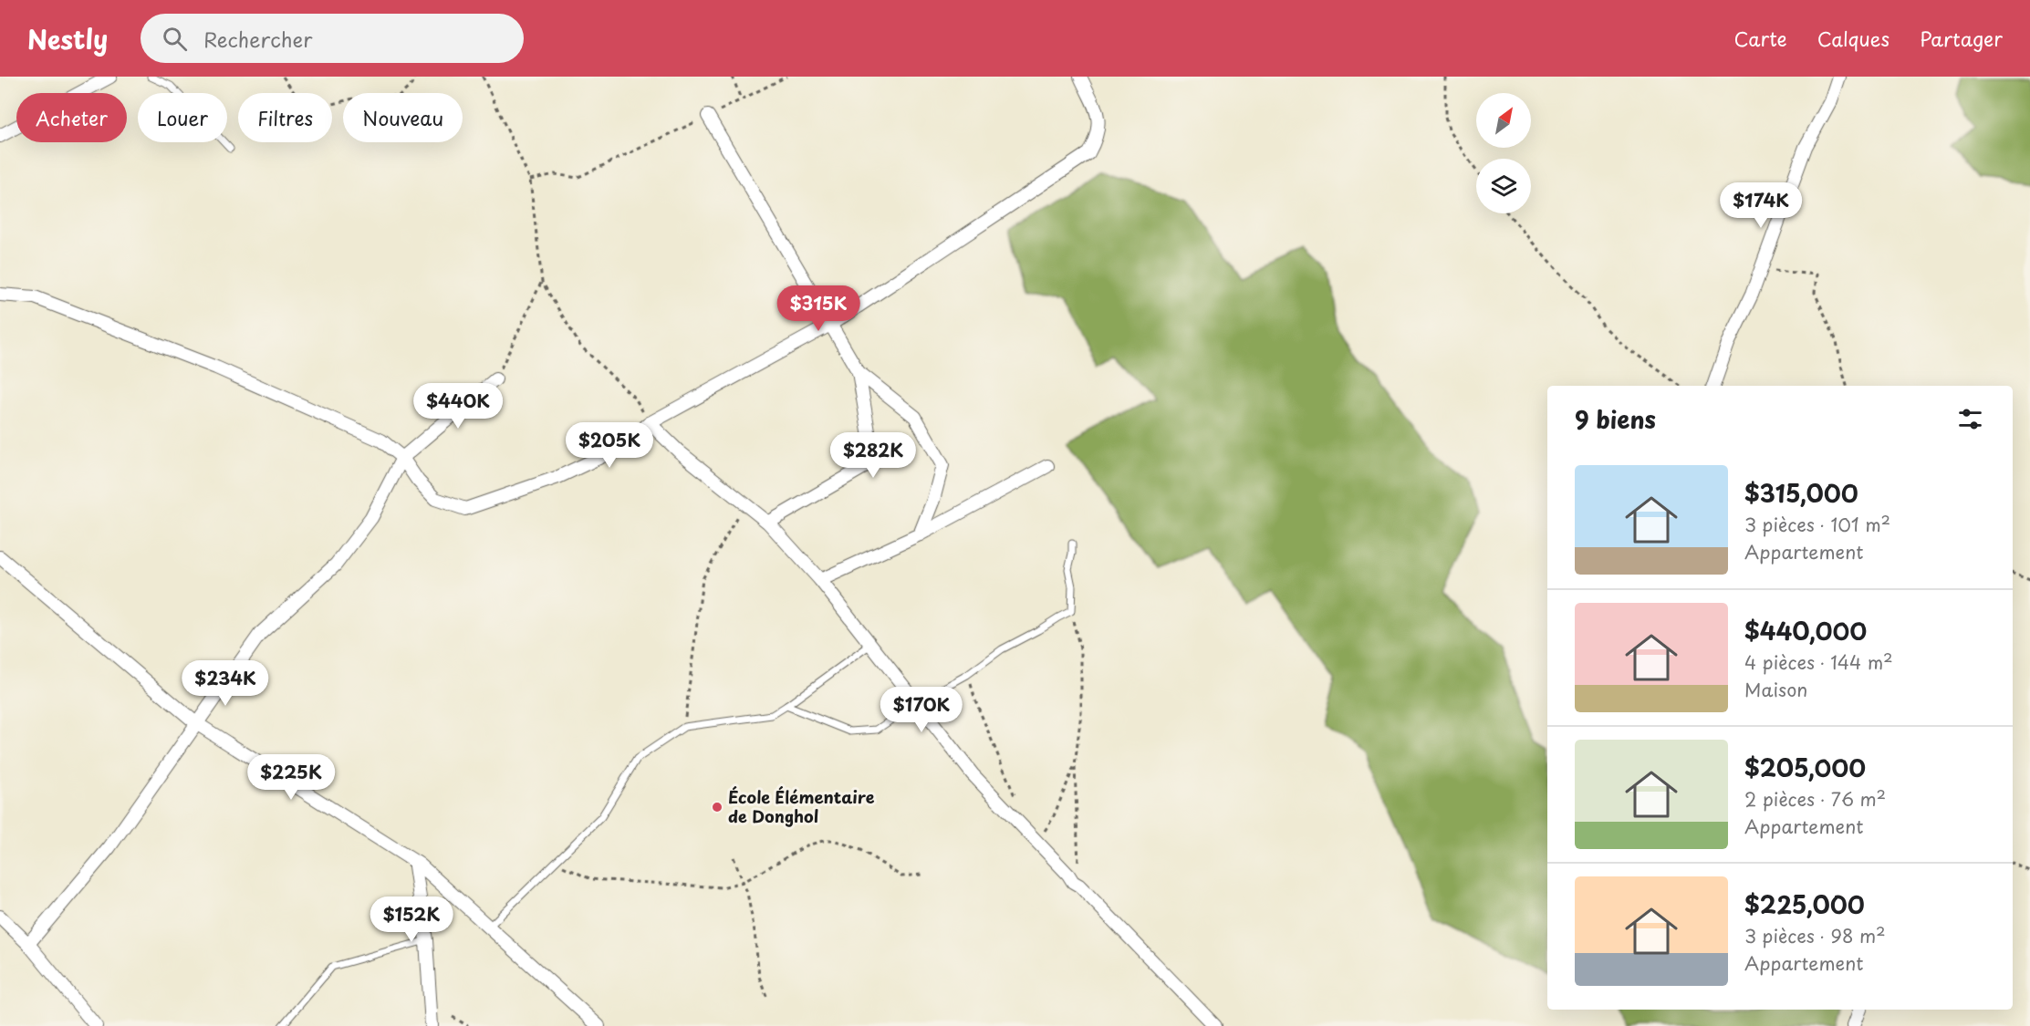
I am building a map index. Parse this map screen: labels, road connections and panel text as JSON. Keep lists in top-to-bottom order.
{
  "places": ["École Élémentaire de Donghol"],
  "north": "top right",
  "page": {
    "header": "Nestly",
    "search": "Rechercher",
    "nav": ["Carte", "Calques", "Partager"],
    "chip": [
      "Acheter",
      "Louer",
      "Filtres",
      "Nouveau"
    ],
    "price": [
      "$174K",
      "$315K",
      "$440K",
      "$205K",
      "$282K",
      "$234K",
      "$170K",
      "$225K",
      "$152K"
    ],
    "heading": "9 biens",
    "list": [
      {
        "name": "$315,000",
        "note": "3 pièces · 101 m² · Appartement"
      },
      {
        "name": "$440,000",
        "note": "4 pièces · 144 m² · Maison"
      },
      {
        "name": "$205,000",
        "note": "2 pièces · 76 m² · Appartement"
      },
      {
        "name": "$225,000",
        "note": "3 pièces · 98 m² · Appartement"
      }
    ]
  }
}
